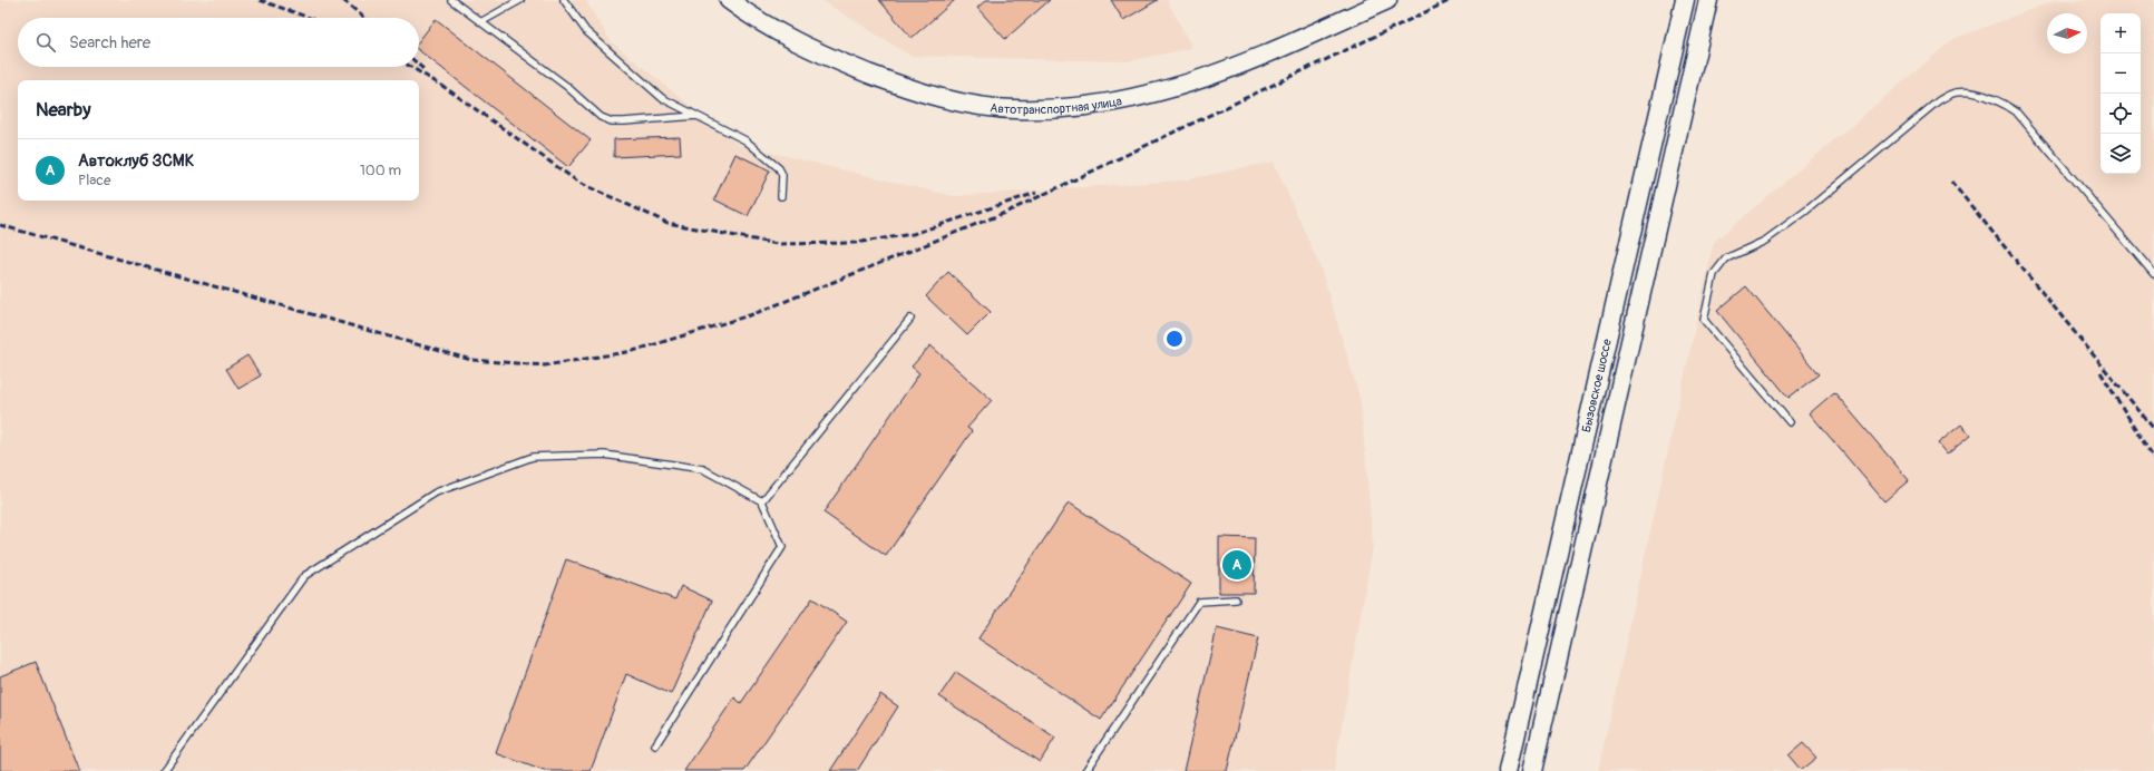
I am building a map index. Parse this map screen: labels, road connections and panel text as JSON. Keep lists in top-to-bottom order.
{
  "streets": {
    "main road": ["Автотранспортная улица", "Бызовское шоссе"]
  },
  "north": "right",
  "page": {
    "map_buttons": ["+", "−"],
    "search": "Search here",
    "heading": "Nearby",
    "list": [
      {
        "mark": "A",
        "name": "Автоклуб ЗСМК",
        "note": "Place",
        "value": "100 m"
      }
    ],
    "pins": "A"
  }
}
